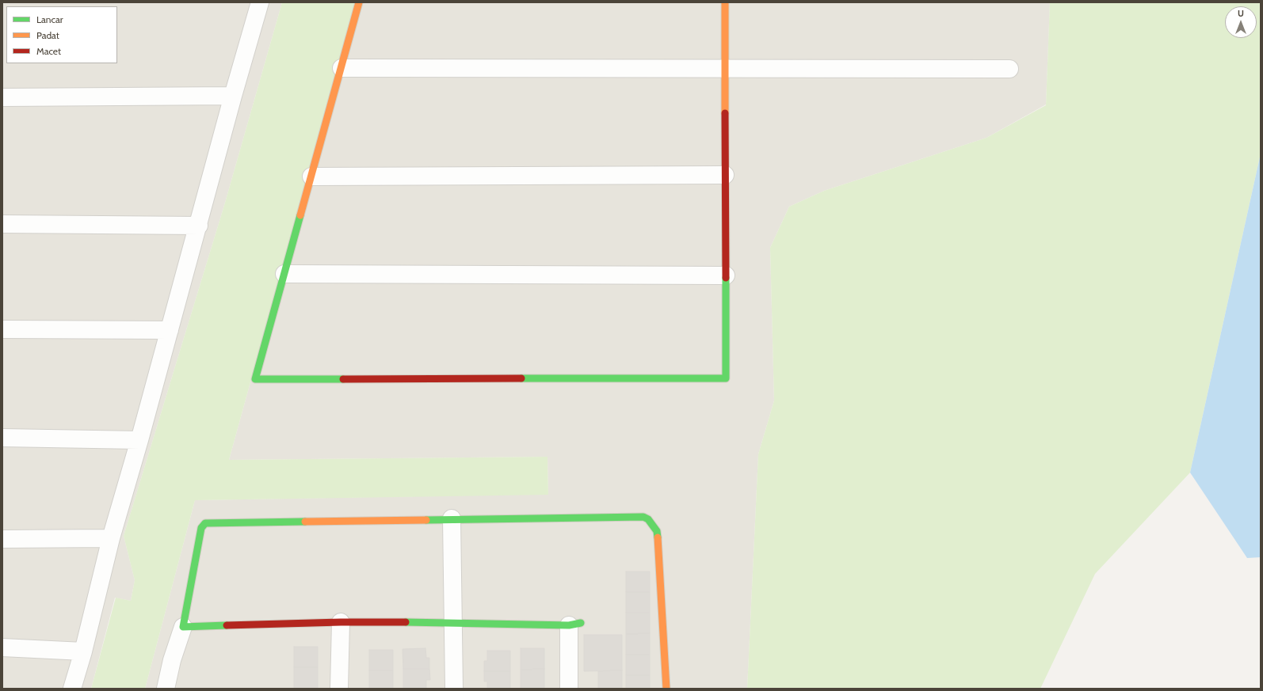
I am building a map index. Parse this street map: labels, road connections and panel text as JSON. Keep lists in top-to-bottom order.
{
  "legend": ["Lancar", "Padat", "Macet"],
  "north": "top"
}
